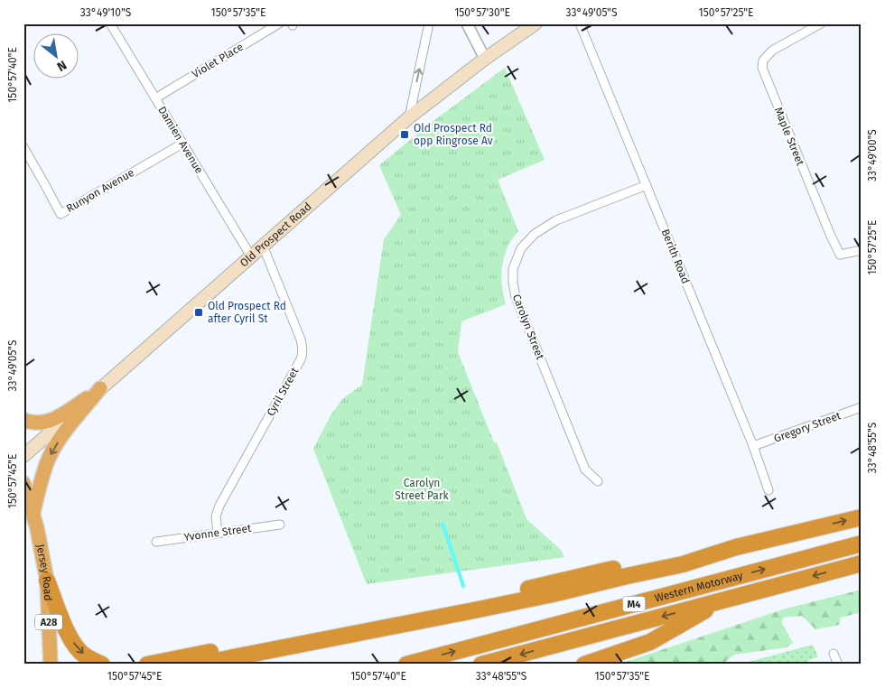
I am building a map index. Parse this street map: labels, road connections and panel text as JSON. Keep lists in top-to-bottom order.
{
  "streets": {
    "highway": [
      "Jersey Road",
      "Western Motorway",
      "M4",
      "A28"
    ],
    "main road": ["Old Prospect Road"],
    "street": [
      "Violet Place",
      "Maple Street",
      "Damien Avenue",
      "Runyon Avenue",
      "Berith Road",
      "Carolyn Street",
      "Cyril Street",
      "Gregory Street",
      "Yvonne Street"
    ]
  },
  "crossings": [
    ["Violet Place", "Damien Avenue"],
    ["Damien Avenue", "Runyon Avenue"],
    ["Damien Avenue", "Old Prospect Road"],
    ["Old Prospect Road", "Cyril Street"],
    ["Berith Road", "Carolyn Street"],
    ["Berith Road", "Gregory Street"],
    ["Cyril Street", "Yvonne Street"]
  ],
  "parks": ["Carolyn Street Park"],
  "places": {
    "transit": ["Old Prospect Rd opp Ringrose Av", "Old Prospect Rd after Cyril St"]
  },
  "north": "bottom right",
  "coordinates": [
    "33°49'10\"S",
    "150°57'35\"E",
    "150°57'30\"E",
    "33°49'05\"S",
    "150°57'25\"E",
    "150°57'40\"E",
    "33°49'00\"S",
    "33°48'55\"S",
    "150°57'45\"E"
  ]
}
